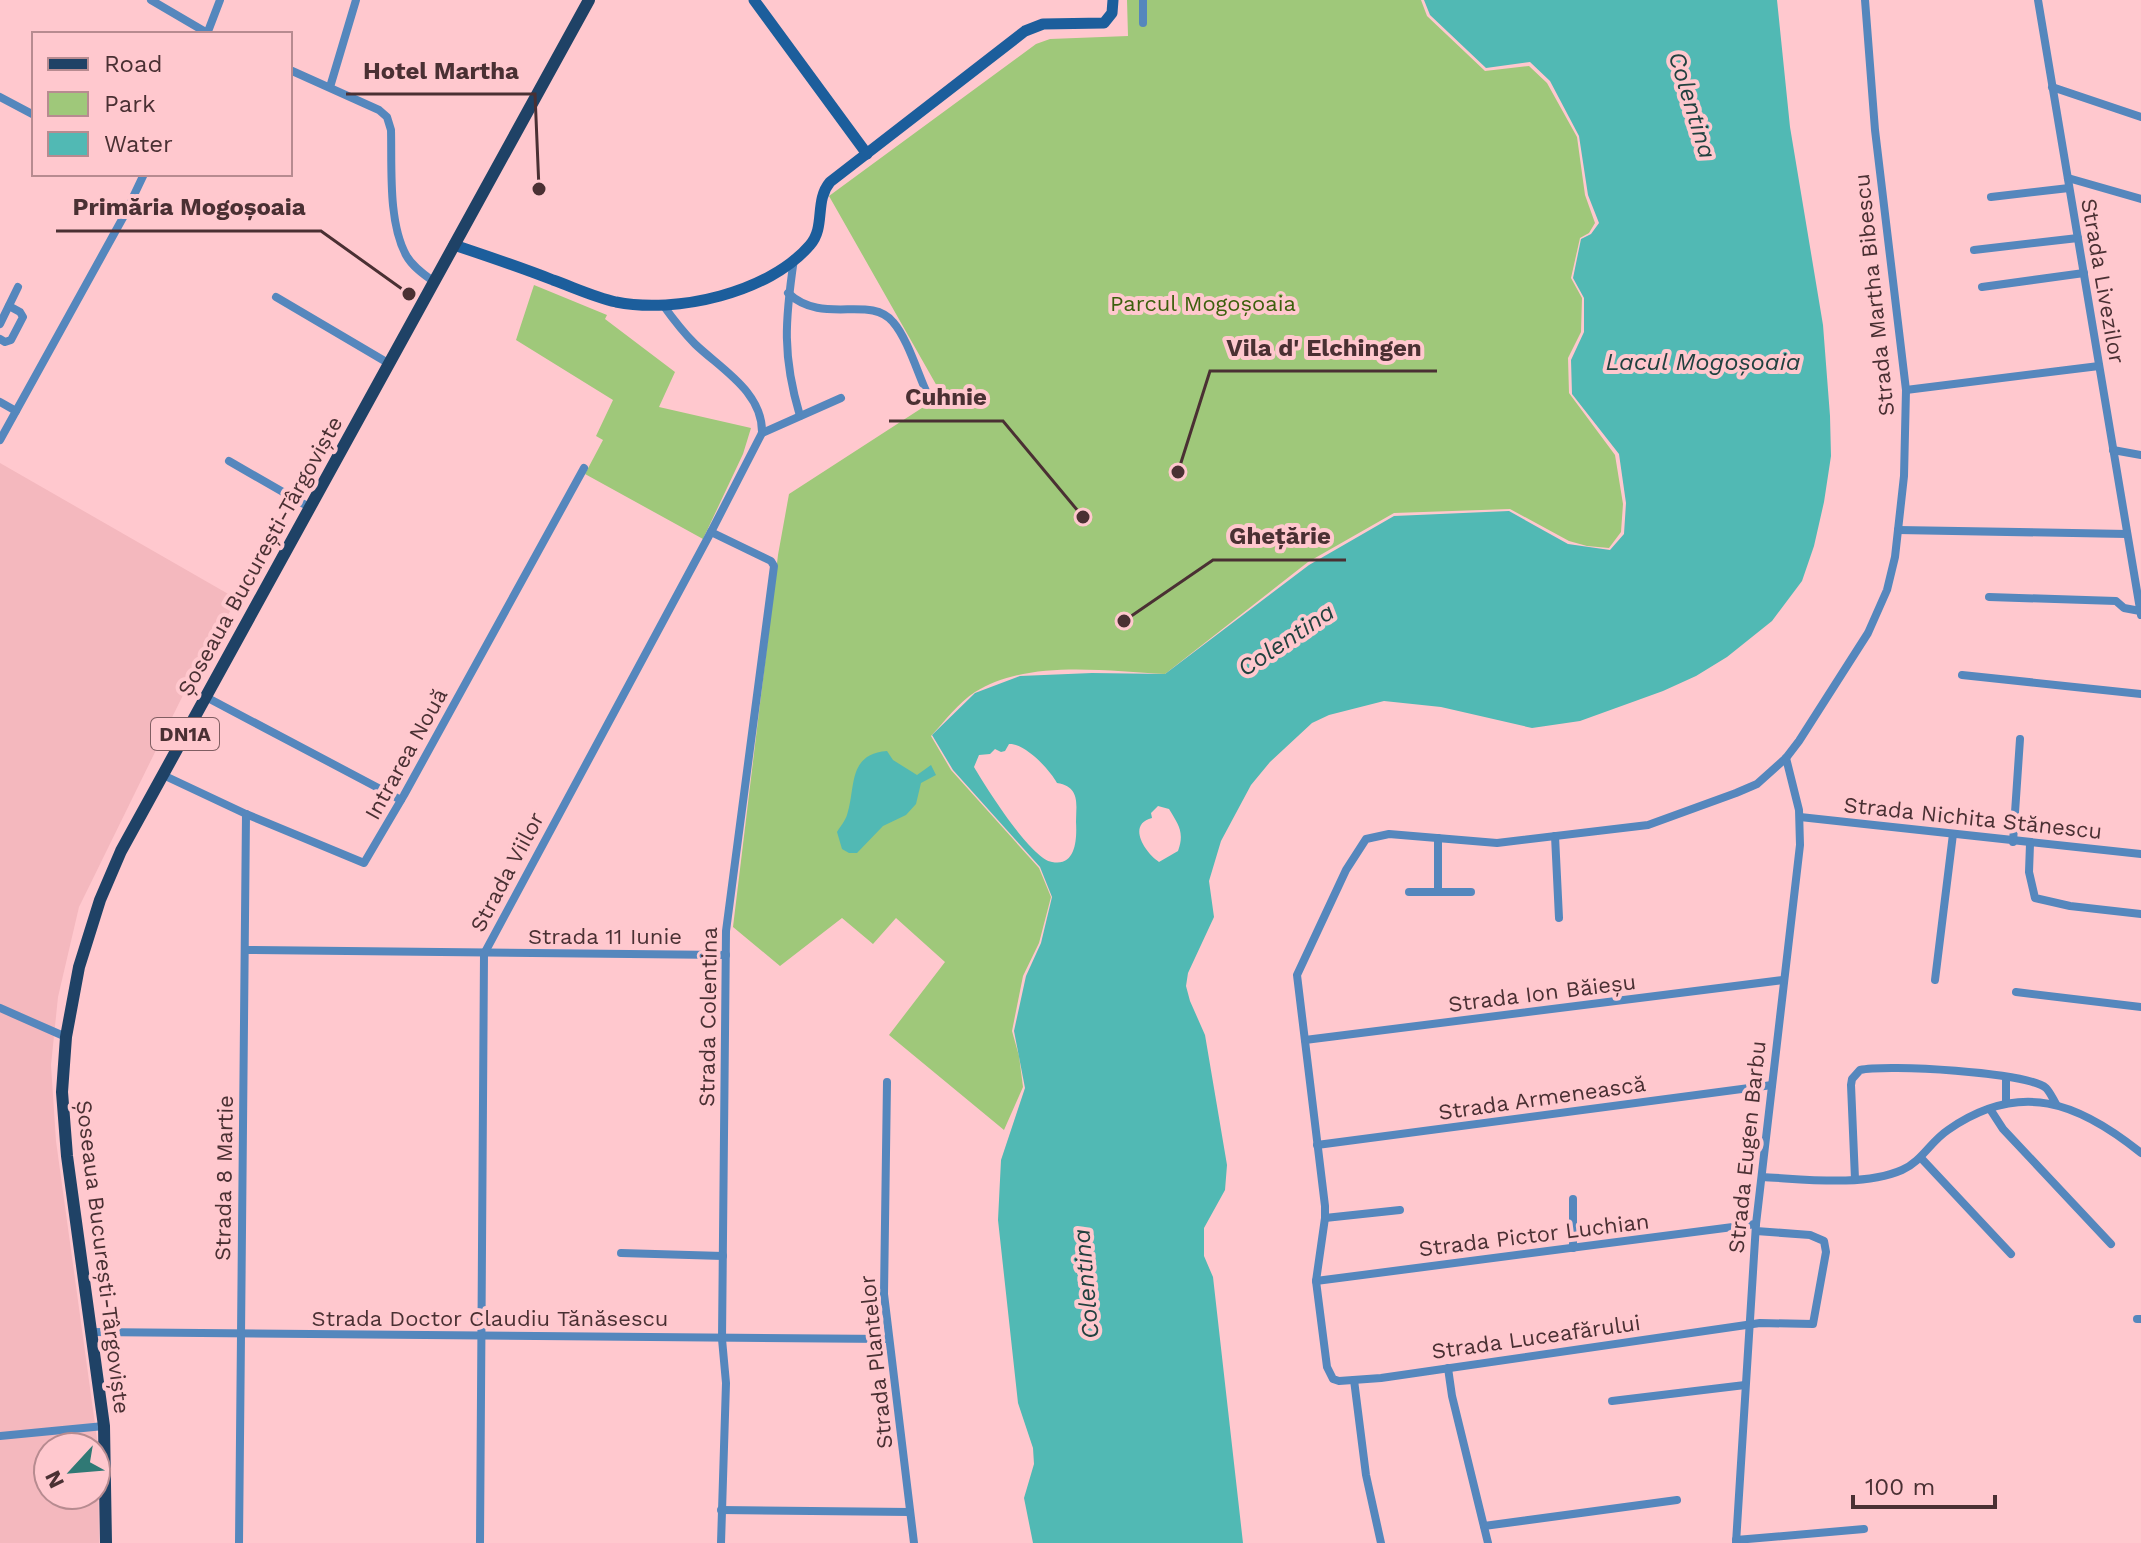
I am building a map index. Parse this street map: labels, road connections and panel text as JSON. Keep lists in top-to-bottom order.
{
  "streets": {
    "main road": ["Șoseaua București-Târgoviște", "DN1A"],
    "street": [
      "Strada Livezilor",
      "Strada Martha Bibescu",
      "Intrarea Nouă",
      "Strada Nichita Stănescu",
      "Strada Viilor",
      "Strada 11 Iunie",
      "Strada Ion Băieșu",
      "Strada Colentina",
      "Strada Armenească",
      "Strada Eugen Barbu",
      "Strada 8 Martie",
      "Strada Pictor Luchian",
      "Strada Doctor Claudiu Tănăsescu",
      "Strada Luceafărului",
      "Strada Plantelor"
    ]
  },
  "crossings": [
    ["Strada Martha Bibescu", "Strada Ion Băieșu"],
    ["Strada Martha Bibescu", "Strada Armenească"],
    ["Strada Martha Bibescu", "Strada Eugen Barbu"],
    ["Strada Martha Bibescu", "Strada Pictor Luchian"],
    ["Strada Martha Bibescu", "Strada Luceafărului"],
    ["Șoseaua București-Târgoviște", "Intrarea Nouă"],
    ["Șoseaua București-Târgoviște", "Strada Doctor Claudiu Tănăsescu"],
    ["Intrarea Nouă", "Strada 8 Martie"],
    ["Strada Nichita Stănescu", "Strada Eugen Barbu"],
    ["Strada Viilor", "Strada 11 Iunie"],
    ["Strada Viilor", "Strada Colentina"],
    ["Strada Viilor", "Strada Doctor Claudiu Tănăsescu"],
    ["Strada 11 Iunie", "Strada Colentina"],
    ["Strada 11 Iunie", "Strada 8 Martie"],
    ["Strada Ion Băieșu", "Strada Eugen Barbu"],
    ["Strada Colentina", "Strada Doctor Claudiu Tănăsescu"],
    ["Strada Armenească", "Strada Eugen Barbu"],
    ["Strada Eugen Barbu", "Strada Pictor Luchian"],
    ["Strada Eugen Barbu", "Strada Luceafărului"],
    ["Strada 8 Martie", "Strada Doctor Claudiu Tănăsescu"],
    ["Strada Pictor Luchian", "Strada Luceafărului"],
    ["Strada Doctor Claudiu Tănăsescu", "Strada Plantelor"]
  ],
  "water": ["Colentina", "Lacul Mogoșoaia"],
  "parks": ["Parcul Mogoșoaia"],
  "places": [
    "Hotel Martha",
    "Primăria Mogoșoaia",
    "Vila d' Elchingen",
    "Cuhnie",
    "Ghețărie"
  ],
  "legend": ["Road", "Park", "Water"],
  "scale_bar": "100 m",
  "north": "bottom left"
}
